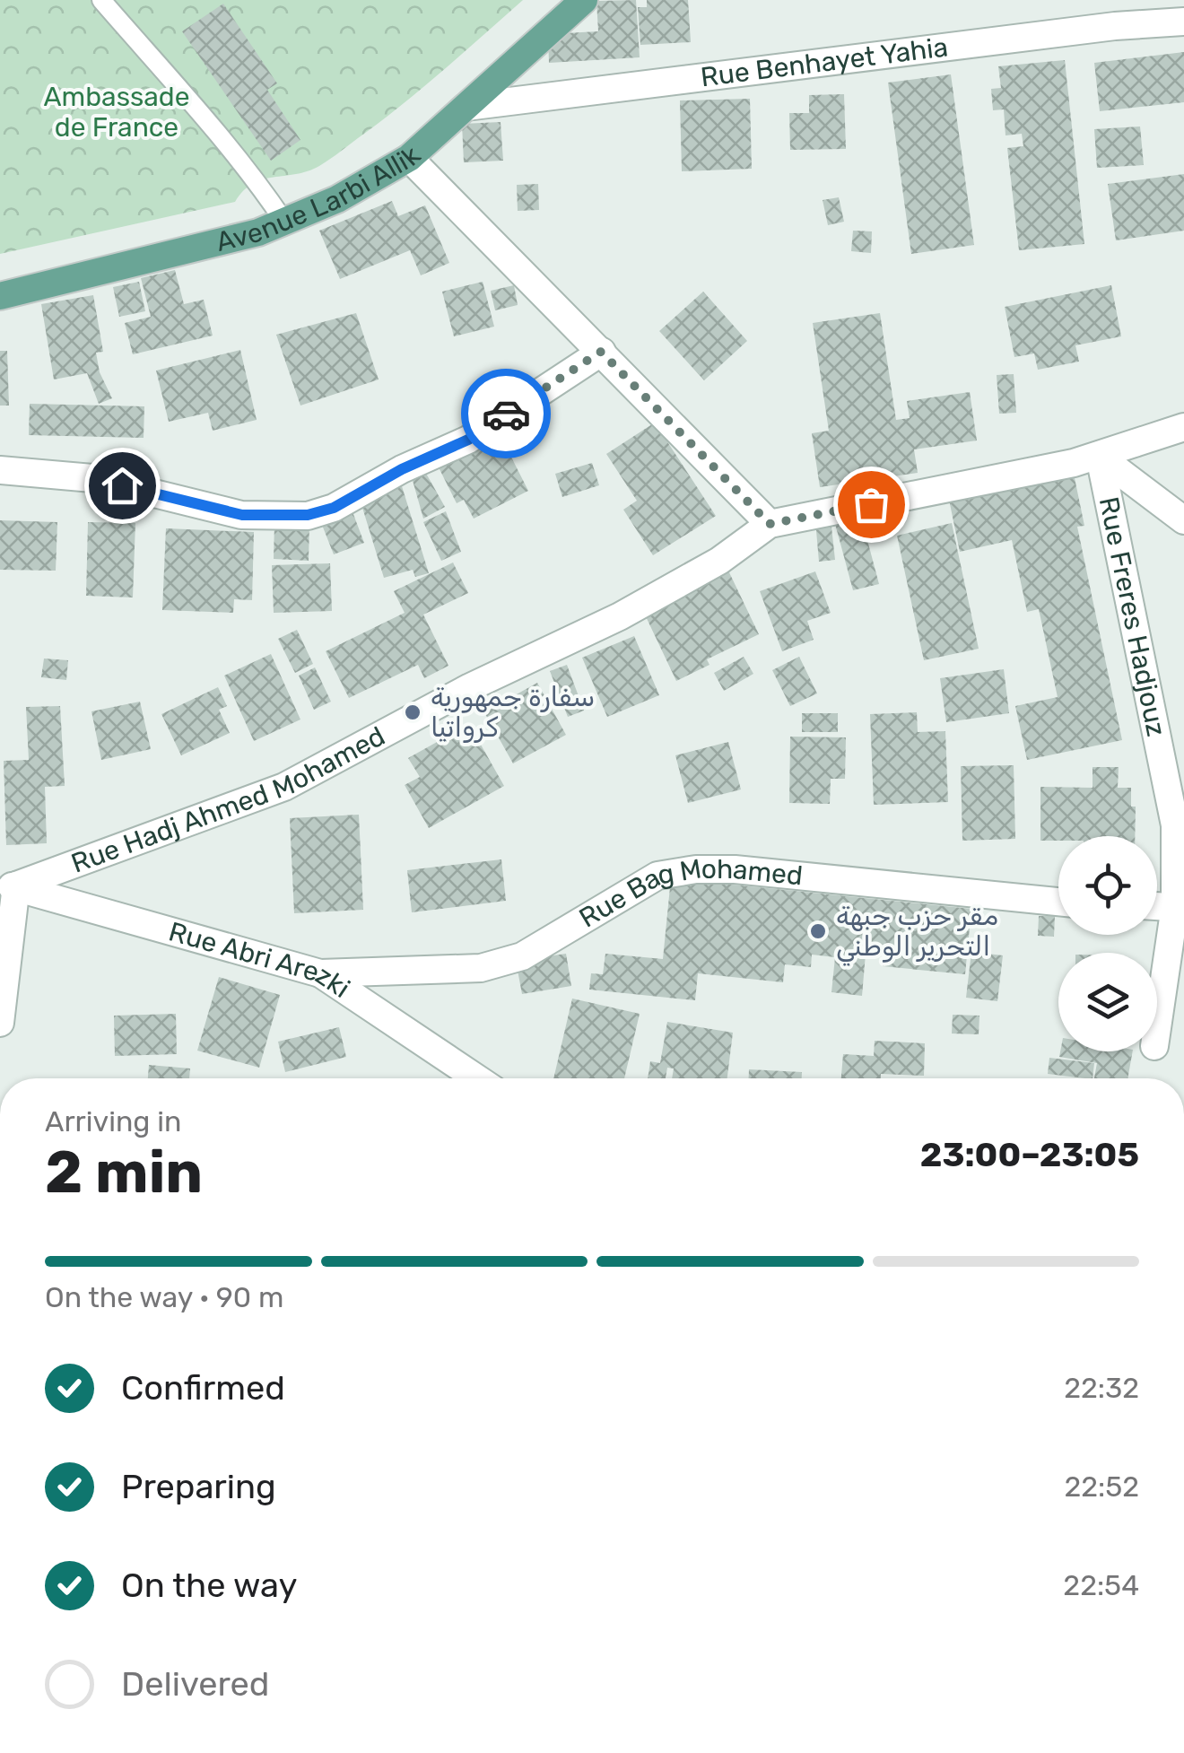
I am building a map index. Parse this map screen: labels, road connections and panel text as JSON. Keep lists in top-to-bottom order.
{
  "streets": {
    "main road": ["Avenue Larbi Allik"],
    "street": [
      "Rue Benhayet Yahia",
      "Rue Freres Hadjouz",
      "Rue Hadj Ahmed Mohamed",
      "Rue Bag Mohamed",
      "Rue Abri Arezki"
    ]
  },
  "crossings": [
    ["Rue Benhayet Yahia", "Avenue Larbi Allik"],
    ["Rue Freres Hadjouz", "Rue Hadj Ahmed Mohamed"],
    ["Rue Hadj Ahmed Mohamed", "Rue Abri Arezki"],
    ["Rue Bag Mohamed", "Rue Abri Arezki"]
  ],
  "parks": ["Ambassade de France"],
  "places": ["سفارة جمهورية كرواتيا", "مقر حزب جبهة التحرير الوطني"],
  "page": {
    "heading": ["2 min", "Arriving in", "23:00–23:05"],
    "bar": "On the way · 90 m",
    "list": [
      ["Confirmed", "22:32"],
      ["Preparing", "22:52"],
      ["On the way", "22:54"],
      "Delivered"
    ]
  }
}
